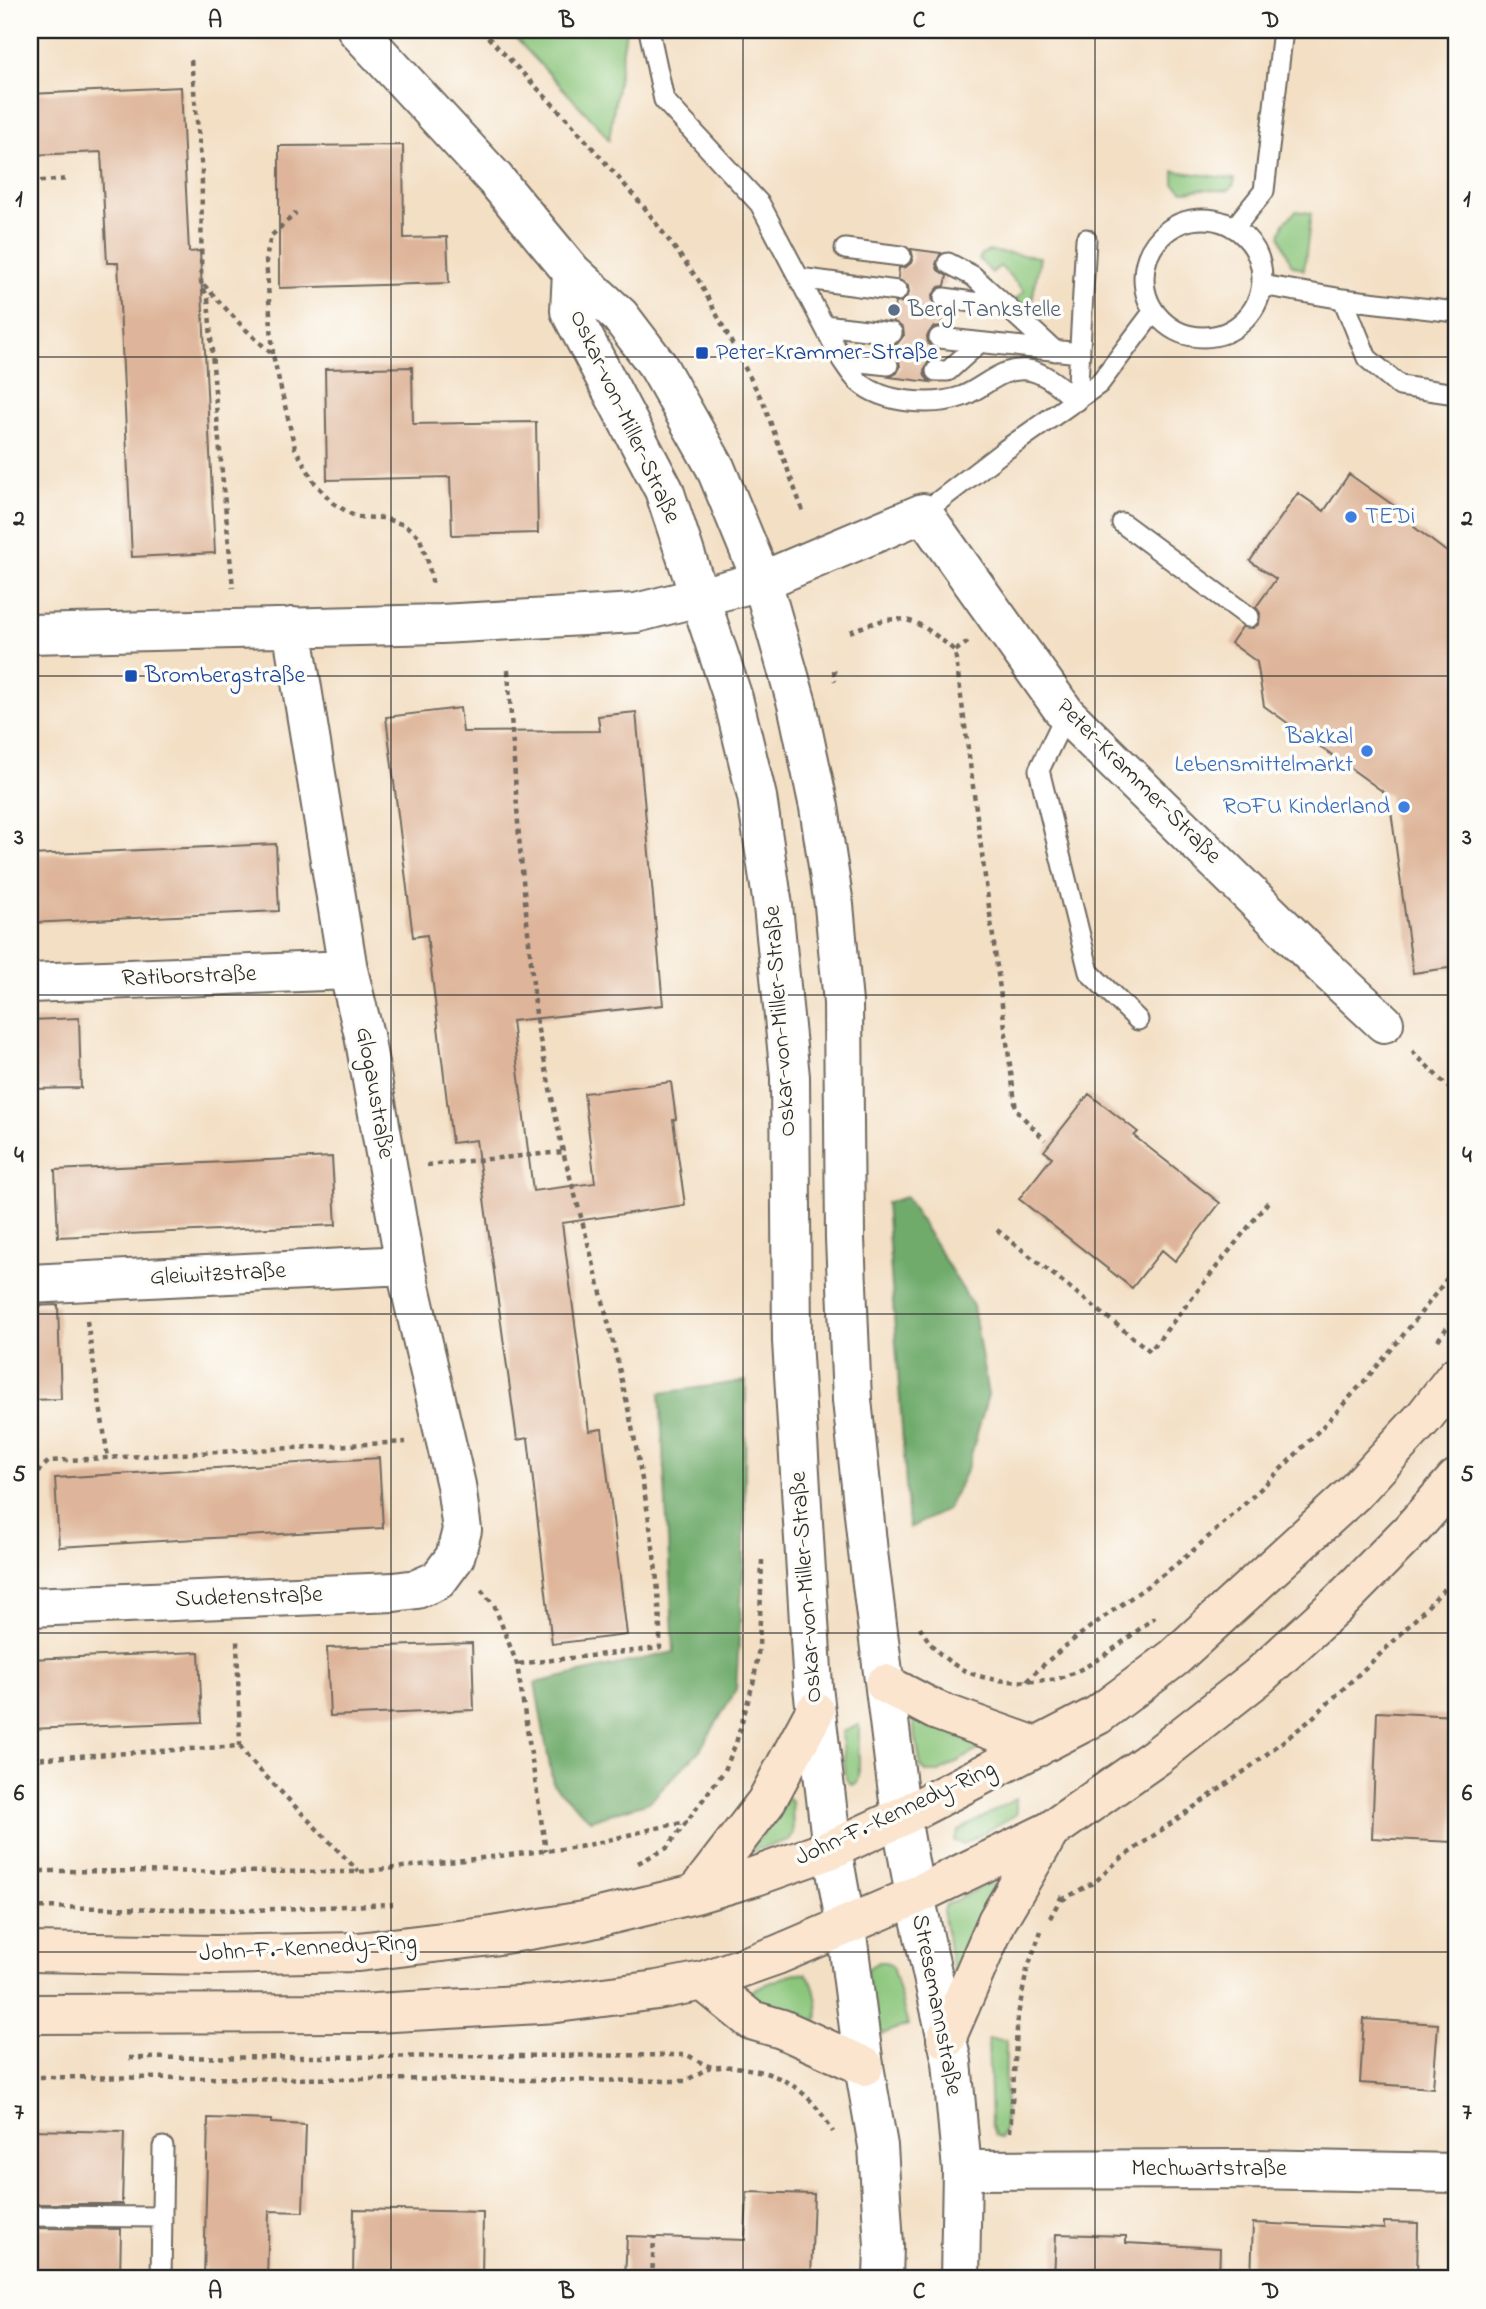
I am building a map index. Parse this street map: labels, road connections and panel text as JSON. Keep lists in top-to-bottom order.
{
  "streets": {
    "main road": ["John-F.-Kennedy-Ring"],
    "street": [
      "Oskar-von-Miller-Straße",
      "Peter-Krammer-Straße",
      "Ratiborstraße",
      "Glogaustraße",
      "Gleiwitzstraße",
      "Sudetenstraße",
      "Stresemannstraße",
      "Mechwartstraße"
    ]
  },
  "crossings": [
    ["Oskar-von-Miller-Straße", "John-F.-Kennedy-Ring"],
    ["Oskar-von-Miller-Straße", "Stresemannstraße"],
    ["Ratiborstraße", "Glogaustraße"],
    ["Glogaustraße", "Gleiwitzstraße"],
    ["Glogaustraße", "Sudetenstraße"],
    ["John-F.-Kennedy-Ring", "Stresemannstraße"],
    ["Stresemannstraße", "Mechwartstraße"]
  ],
  "places": {
    "other": [
      "Bergl Tankstelle",
      "TEDi",
      "Bakkal Lebensmittelmarkt",
      "ROFU Kinderland"
    ],
    "transit": ["Peter-Krammer-Straße", "Brombergstraße"]
  },
  "grid": {
    "columns": [
      "A",
      "B",
      "C",
      "D"
    ],
    "rows": [
      "1",
      "2",
      "3",
      "4",
      "5",
      "6",
      "7"
    ]
  }
}
